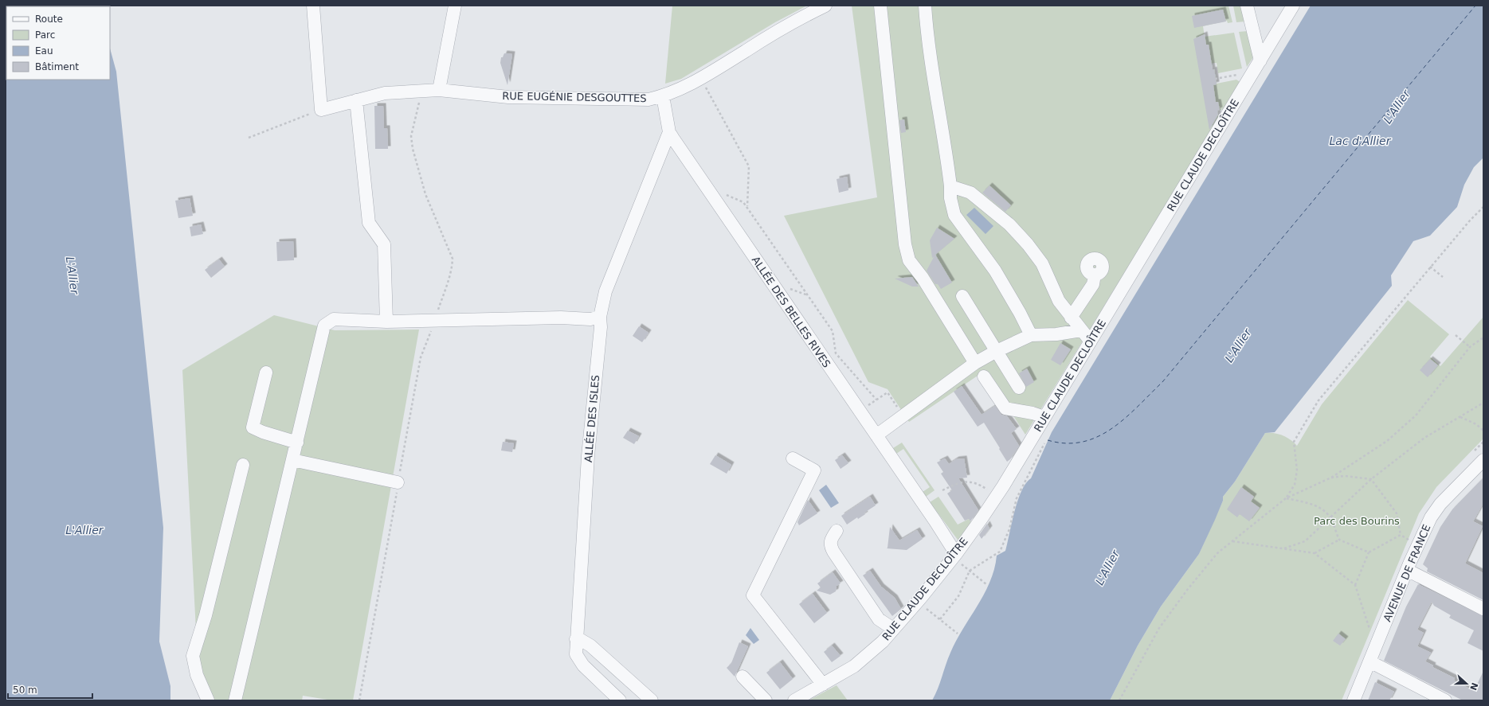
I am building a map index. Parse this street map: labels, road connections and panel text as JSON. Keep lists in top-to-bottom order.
{
  "streets": {
    "street": [
      "RUE EUGÉNIE DESGOUTTES",
      "RUE CLAUDE DECLOÎTRE",
      "ALLÉE DES BELLES RIVES",
      "ALLÉE DES ISLES",
      "AVENUE DE FRANCE"
    ]
  },
  "crossings": [
    ["RUE EUGÉNIE DESGOUTTES", "ALLÉE DES BELLES RIVES"],
    ["RUE CLAUDE DECLOÎTRE", "ALLÉE DES BELLES RIVES"],
    ["ALLÉE DES BELLES RIVES", "ALLÉE DES ISLES"]
  ],
  "water": ["L'Allier", "Lac d'Allier"],
  "parks": ["Parc des Bourins"],
  "legend": [
    "Route",
    "Parc",
    "Eau",
    "Bâtiment"
  ],
  "scale_bar": "50 m",
  "north": "right"
}
